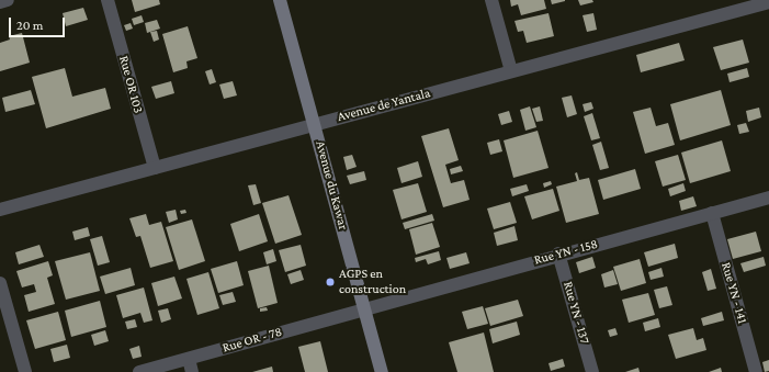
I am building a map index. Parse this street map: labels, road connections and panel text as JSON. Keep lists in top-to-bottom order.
{
  "streets": {
    "street": [
      "Rue OR 103",
      "Avenue de Yantala",
      "Avenue du Kawar",
      "Rue YN - 158",
      "Rue YN - 141",
      "Rue YN - 137",
      "Rue OR - 78"
    ]
  },
  "crossings": [
    ["Rue OR 103", "Avenue de Yantala"],
    ["Avenue de Yantala", "Avenue du Kawar"],
    ["Avenue du Kawar", "Rue YN - 158"],
    ["Avenue du Kawar", "Rue OR - 78"],
    ["Rue YN - 158", "Rue YN - 141"],
    ["Rue YN - 158", "Rue YN - 137"],
    ["Rue YN - 158", "Rue OR - 78"]
  ],
  "places": ["AGPS en construction"],
  "scale_bar": "20 m"
}
